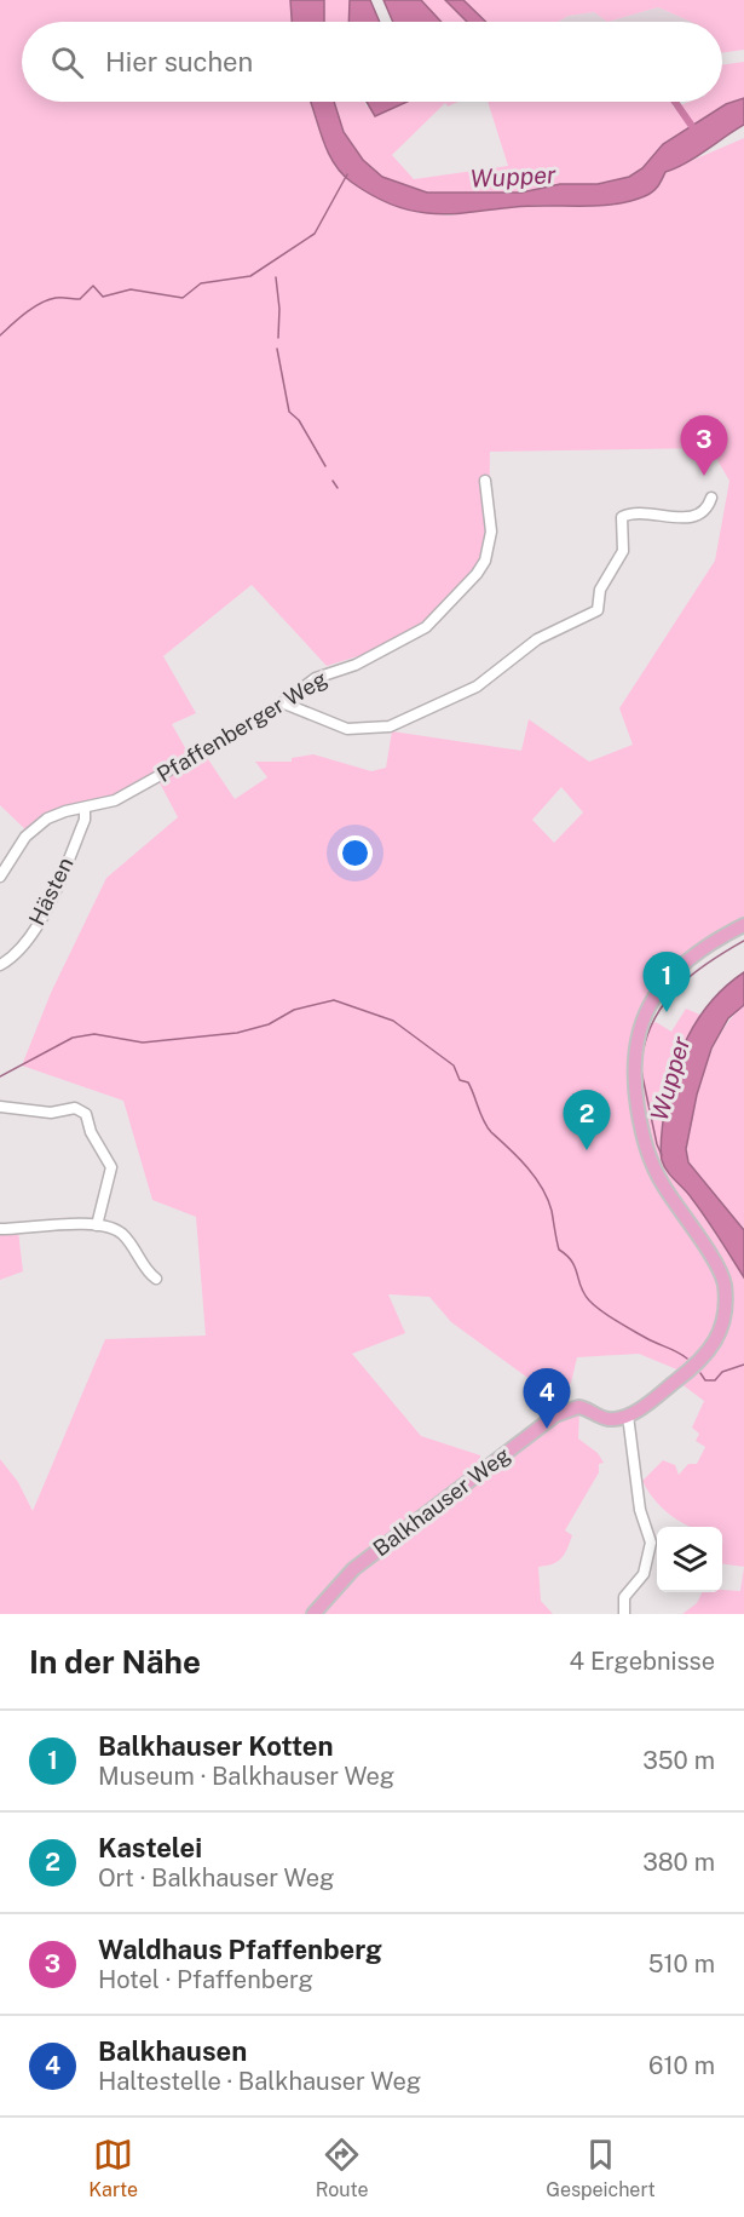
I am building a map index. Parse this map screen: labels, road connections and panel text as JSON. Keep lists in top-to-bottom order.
{
  "streets": {
    "main road": ["Balkhauser Weg"],
    "street": ["Pfaffenberger Weg", "Hästen"]
  },
  "crossings": [
    ["Pfaffenberger Weg", "Hästen"]
  ],
  "water": ["Wupper"],
  "page": {
    "search": "Hier suchen",
    "pins": [
      "3",
      "1",
      "2",
      "4"
    ],
    "heading": ["In der Nähe", "4 Ergebnisse"],
    "list": [
      {
        "mark": "1",
        "name": "Balkhauser Kotten",
        "note": "Museum · Balkhauser Weg",
        "value": "350 m"
      },
      {
        "mark": "2",
        "name": "Kastelei",
        "note": "Ort · Balkhauser Weg",
        "value": "380 m"
      },
      {
        "mark": "3",
        "name": "Waldhaus Pfaffenberg",
        "note": "Hotel · Pfaffenberg",
        "value": "510 m"
      },
      {
        "mark": "4",
        "name": "Balkhausen",
        "note": "Haltestelle · Balkhauser Weg",
        "value": "610 m"
      }
    ],
    "nav": ["Karte", "Route", "Gespeichert"]
  }
}
